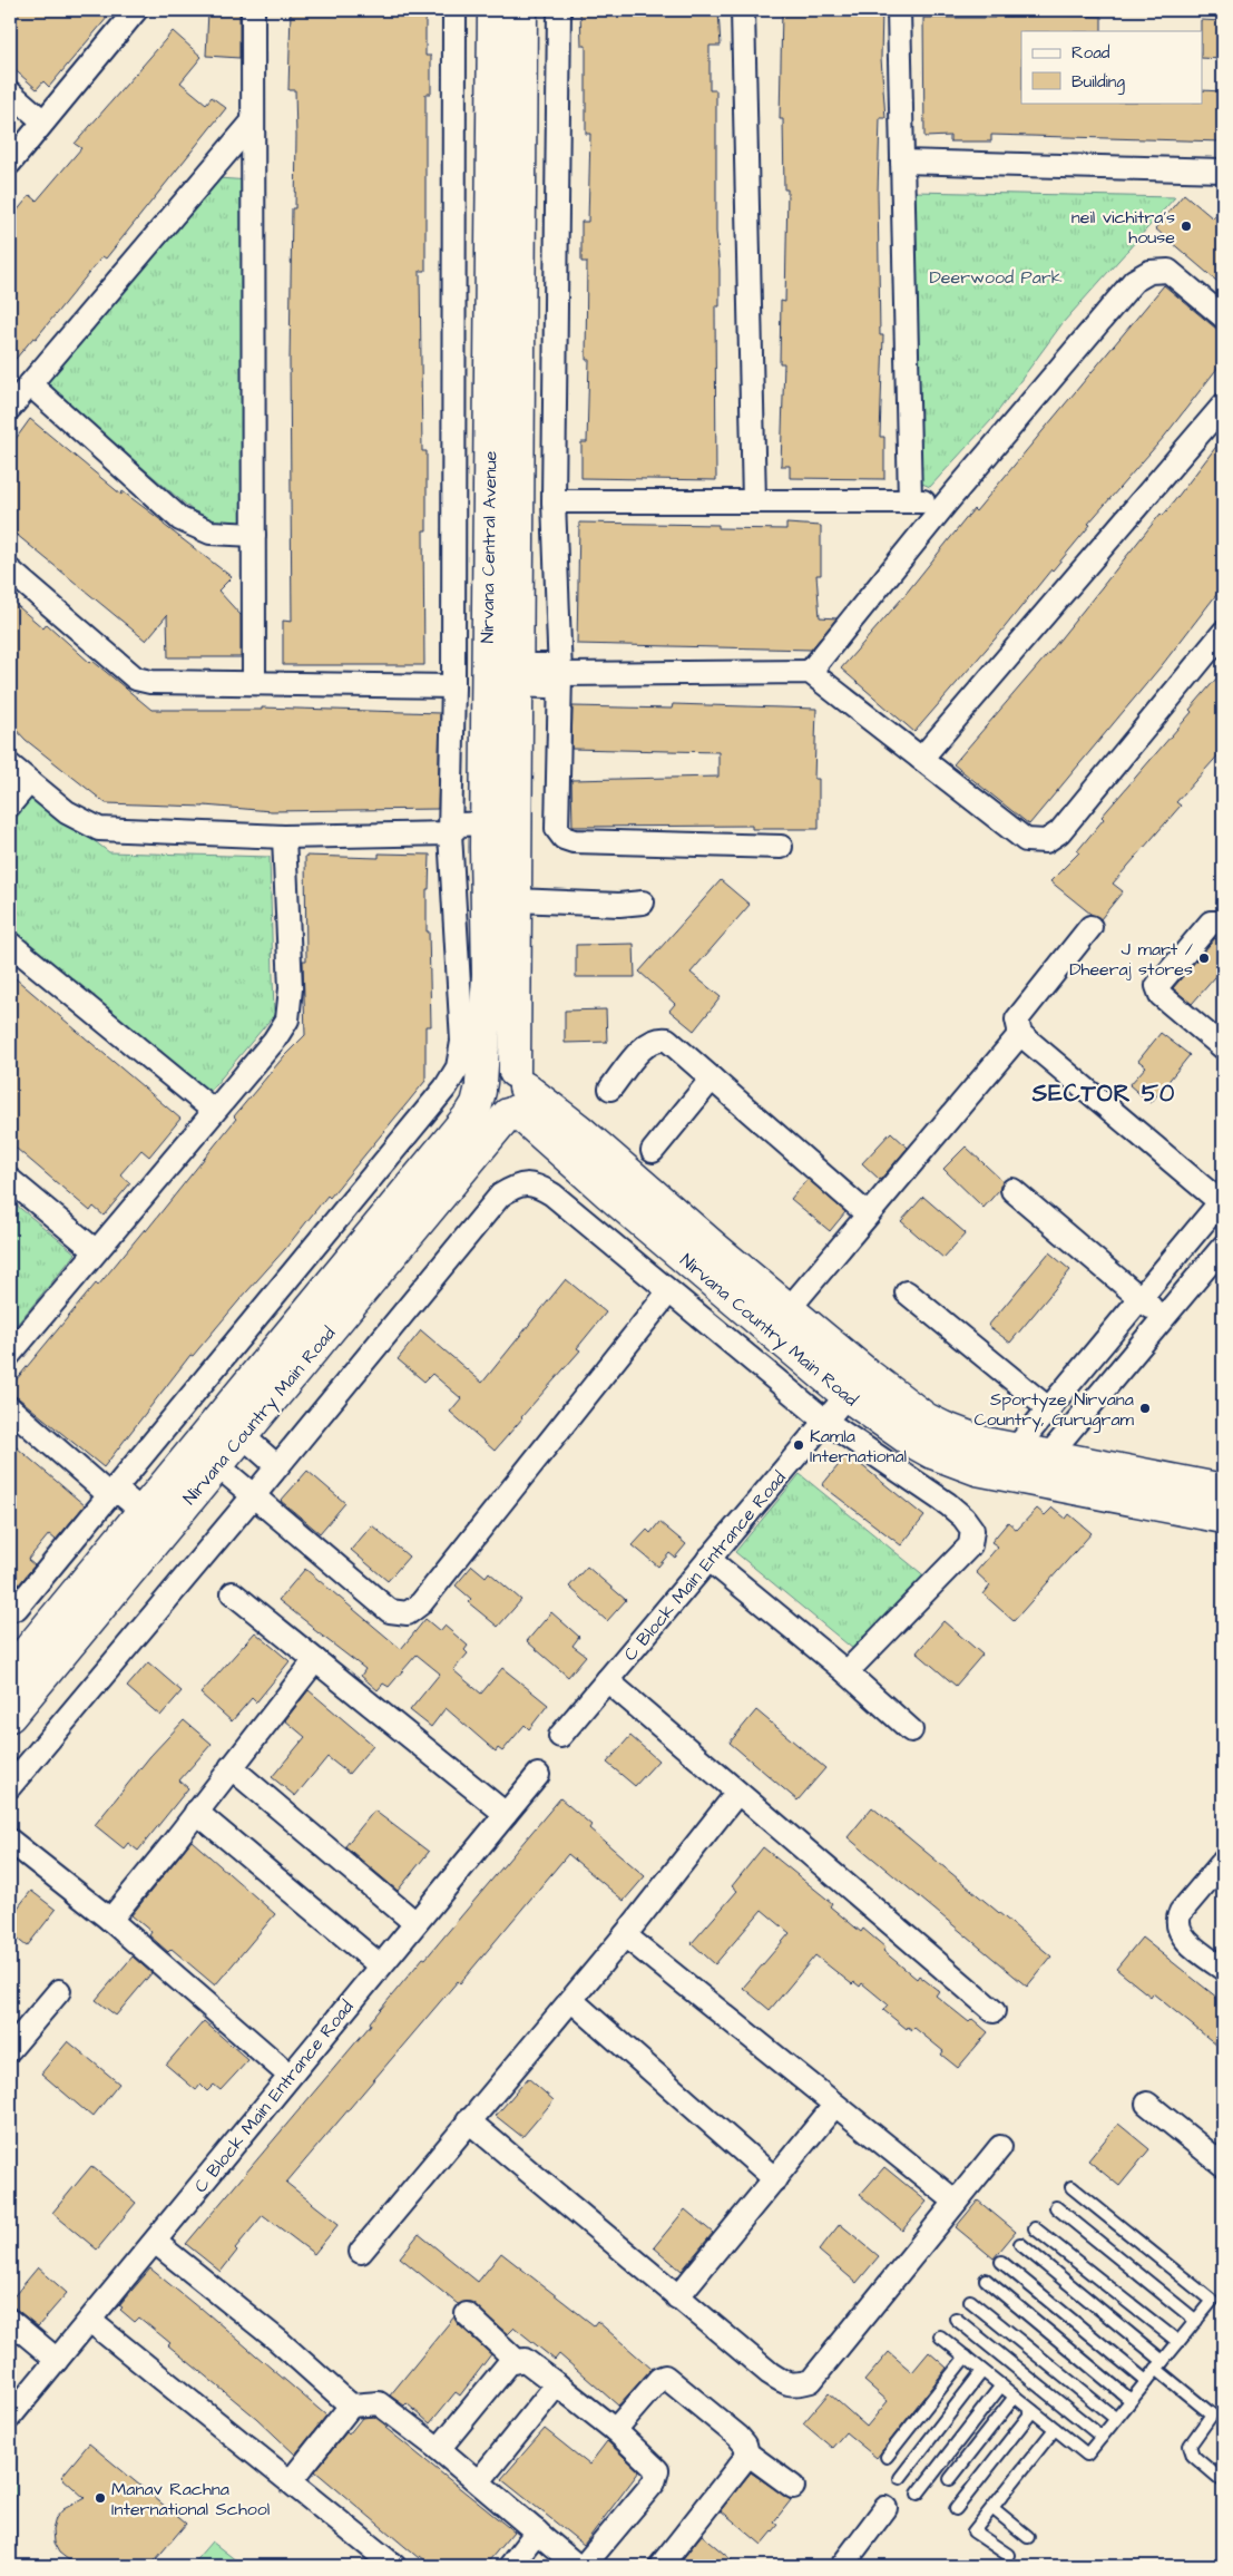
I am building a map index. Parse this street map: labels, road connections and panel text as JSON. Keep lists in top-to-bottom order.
{
  "streets": {
    "street": ["Nirvana Central Avenue", "Nirvana Country Main Road", "C Block Main Entrance Road"]
  },
  "crossings": [
    ["Nirvana Central Avenue", "Nirvana Country Main Road"],
    ["Nirvana Country Main Road", "C Block Main Entrance Road"]
  ],
  "districts": ["SECTOR 50"],
  "parks": ["Deerwood Park"],
  "places": [
    "neil vichitra's house",
    "J mart / Dheeraj stores",
    "Sportyze Nirvana Country, Gurugram",
    "Kamla International",
    "Manav Rachna International School"
  ],
  "legend": ["Road", "Building"]
}
